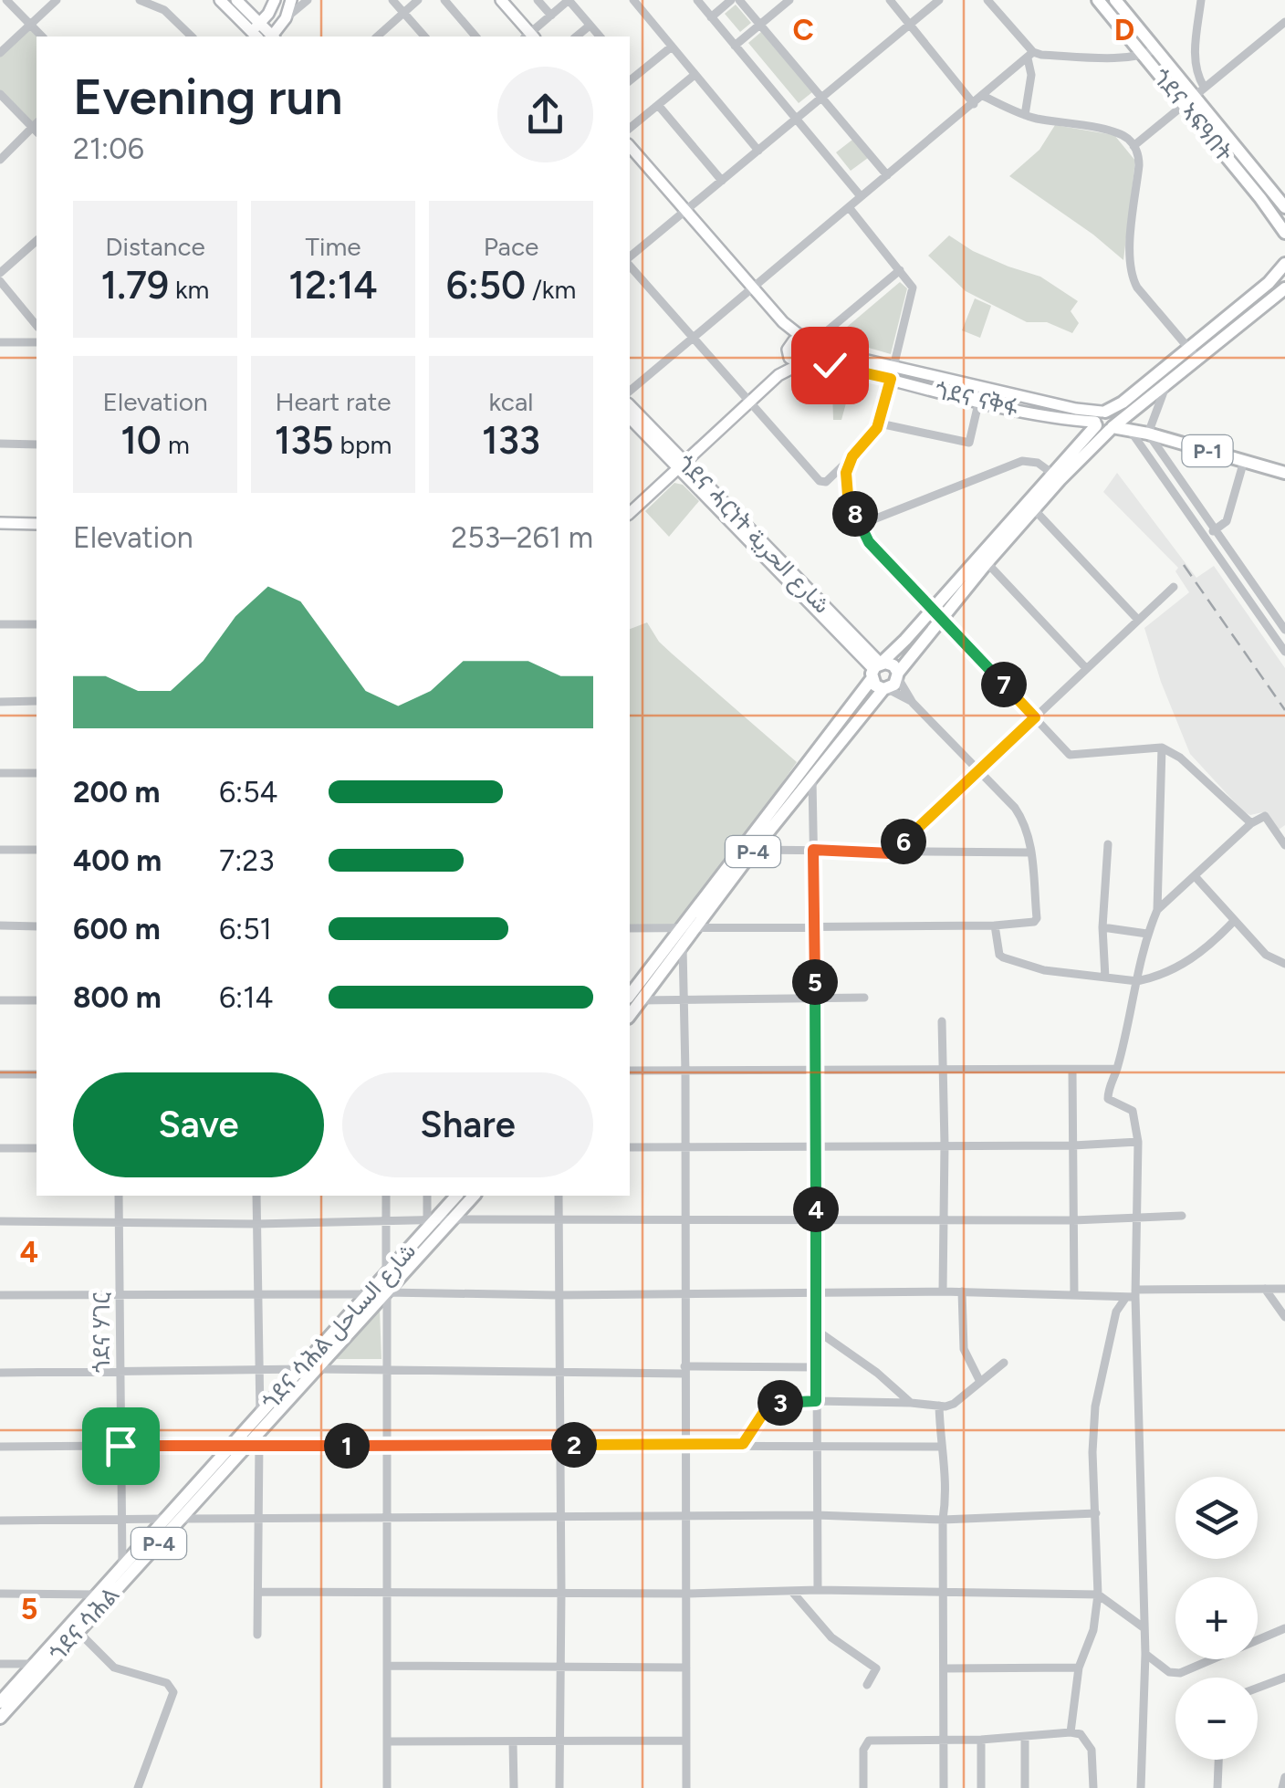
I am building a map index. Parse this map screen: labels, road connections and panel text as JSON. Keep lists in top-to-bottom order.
{
  "streets": {
    "highway": [
      "ጎደና ኣፍዓበት",
      "P-1",
      "P-4",
      "ጎደና ሳሕል شارع الساحل",
      "ጎደና ሳሕል"
    ],
    "main road": ["ጎደና ናቅፋ", "ጎደና ሓርነት شارع الحرية"],
    "street": ["ጎደና ሃገር"]
  },
  "crossings": [
    ["ጎደና ሓርነት شارع الحرية", "P-4"],
    ["ጎደና ሳሕል شارع الساحل", "ጎደና ሃገር"],
    ["ጎደና ሳሕል شارع الساحل", "ጎደና ሳሕል"],
    ["ጎደና ሃገር", "ጎደና ሳሕል"]
  ],
  "page": {
    "heading": ["Evening run", "21:06"],
    "stats": [
      ["Distance", "1.79 km"],
      ["Time", "12:14"],
      ["Pace", "6:50 /km"],
      ["Elevation", "10 m"],
      ["Heart rate", "135 bpm"],
      ["kcal", "133"]
    ],
    "pins": [
      "8",
      "7",
      "6",
      "5",
      "4",
      "3",
      "2",
      "1"
    ],
    "chart": ["Elevation", "253–261 m"],
    "list": [
      {
        "name": "200 m",
        "note": "6:54"
      },
      {
        "name": "400 m",
        "note": "7:23"
      },
      {
        "name": "600 m",
        "note": "6:51"
      },
      {
        "name": "800 m",
        "note": "6:14"
      }
    ],
    "buttons": ["Save", "Share"],
    "map_buttons": ["+", "−"]
  },
  "grid": {
    "columns": ["C", "D"],
    "rows": ["4", "5"]
  }
}
